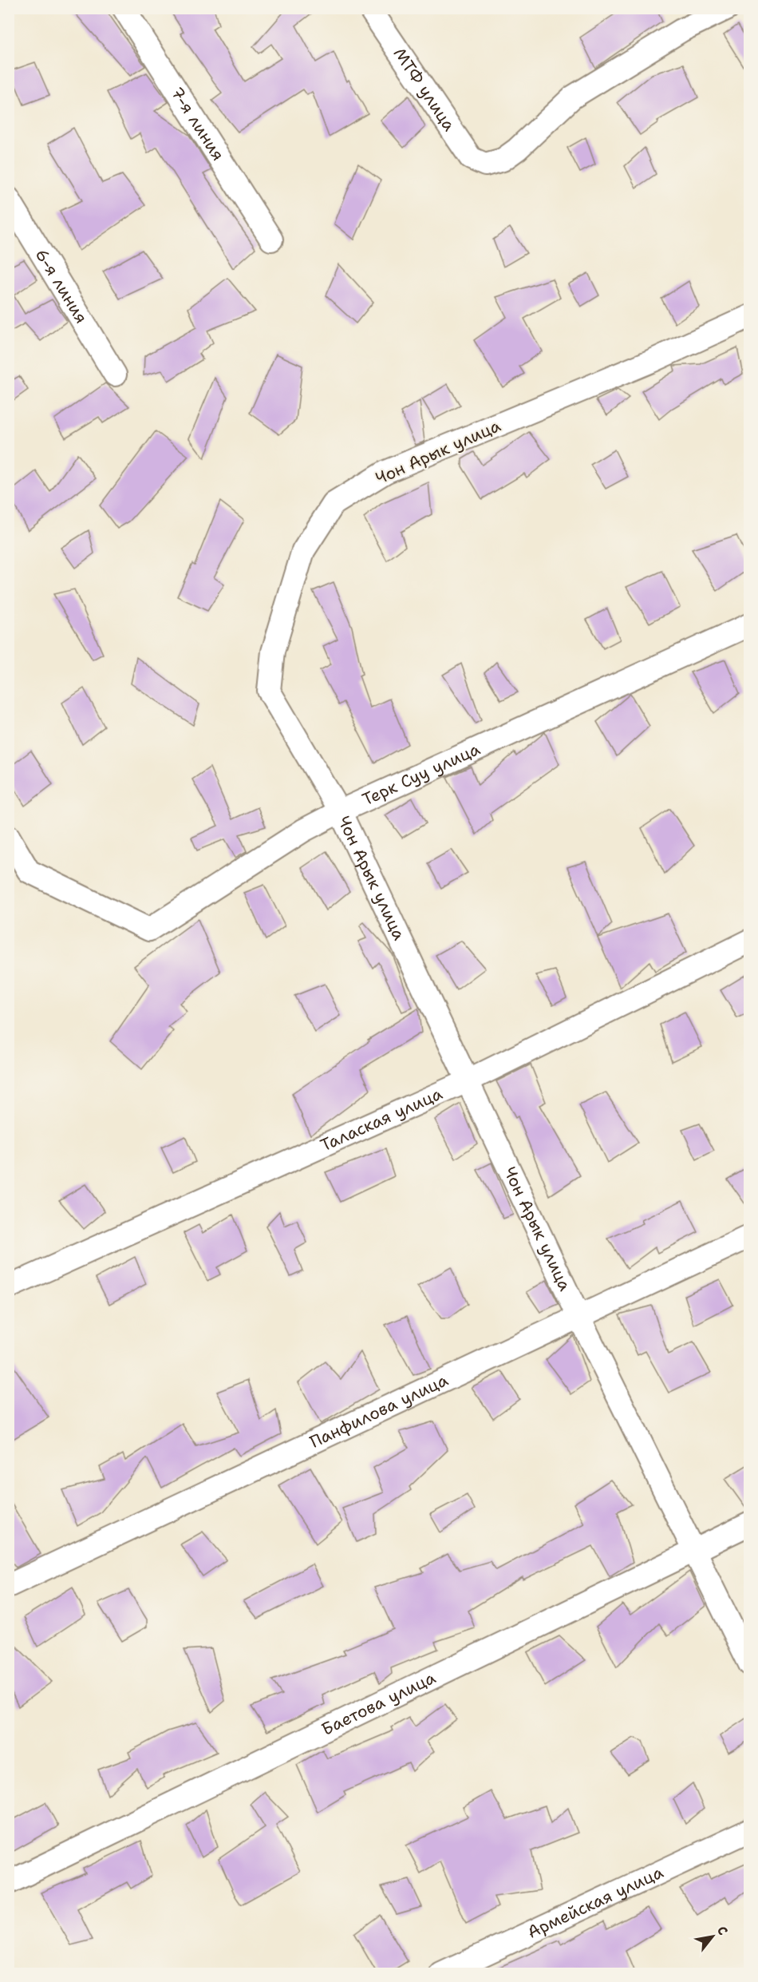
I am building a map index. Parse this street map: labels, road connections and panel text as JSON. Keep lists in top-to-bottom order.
{
  "streets": {
    "street": [
      "МТФ улица",
      "7-я линия",
      "6-я линия",
      "Чон Арык улица",
      "Терк Суу улица",
      "Талаская улица",
      "Панфилова улица",
      "Баетова улица",
      "Армейская улица"
    ]
  },
  "crossings": [
    ["Чон Арык улица", "Терк Суу улица"],
    ["Чон Арык улица", "Талаская улица"],
    ["Чон Арык улица", "Панфилова улица"],
    ["Чон Арык улица", "Баетова улица"]
  ],
  "north": "top right"
}
